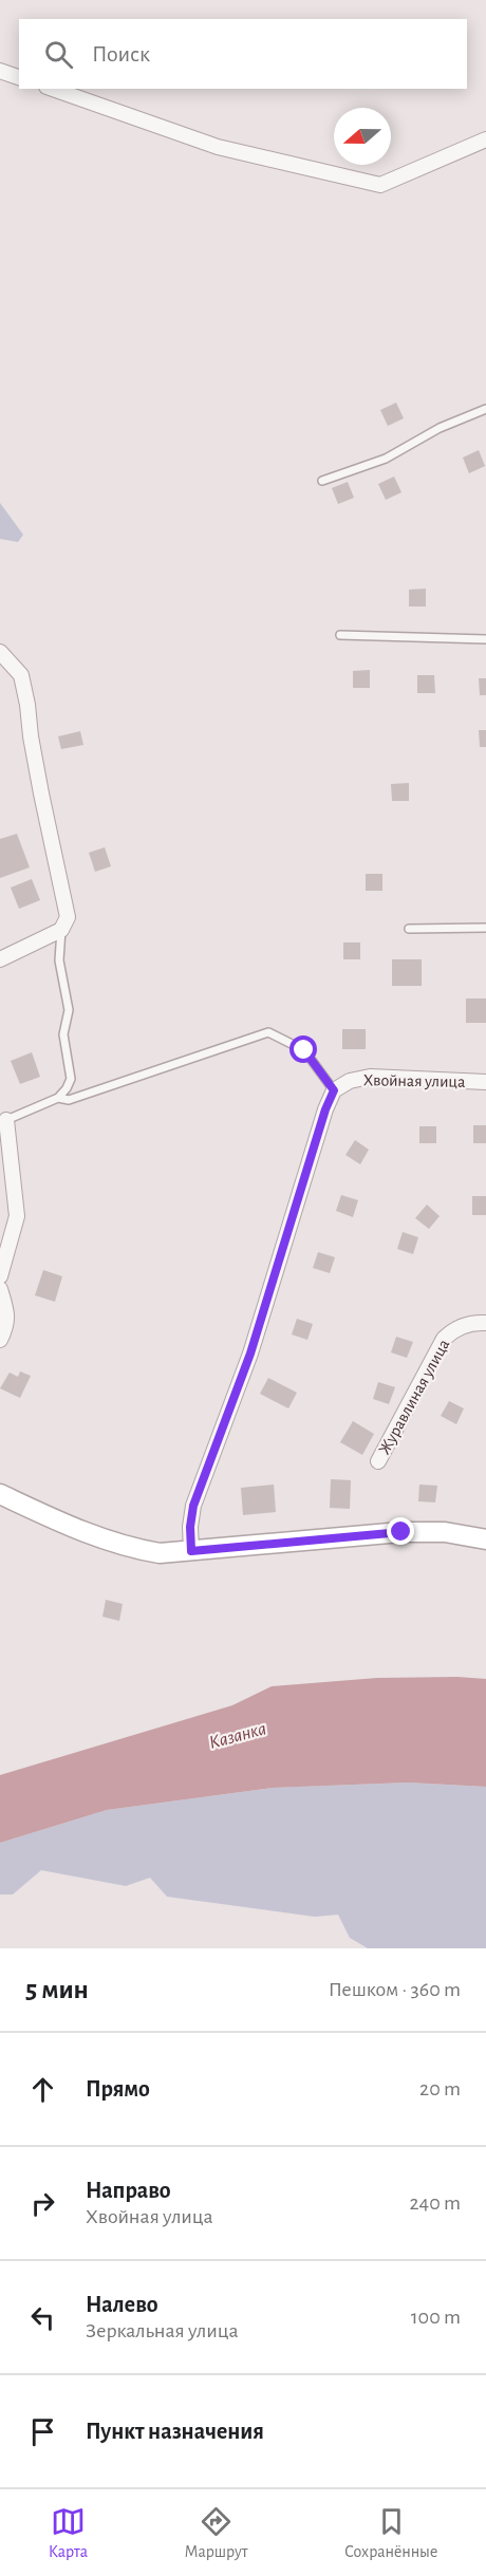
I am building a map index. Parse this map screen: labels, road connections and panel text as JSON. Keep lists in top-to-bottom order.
{
  "streets": {
    "street": ["Хвойная улица", "Журавлиная улица"]
  },
  "water": ["Казанка"],
  "north": "left",
  "page": {
    "search": "Поиск",
    "heading": ["5 мин", "Пешком · 360 m"],
    "list": [
      ["Прямо", "20 m"],
      ["Направо", "Хвойная улица", "240 m"],
      ["Налево", "Зеркальная улица", "100 m"],
      "Пункт назначения"
    ],
    "nav": ["Карта", "Маршрут", "Сохранённые"]
  }
}
